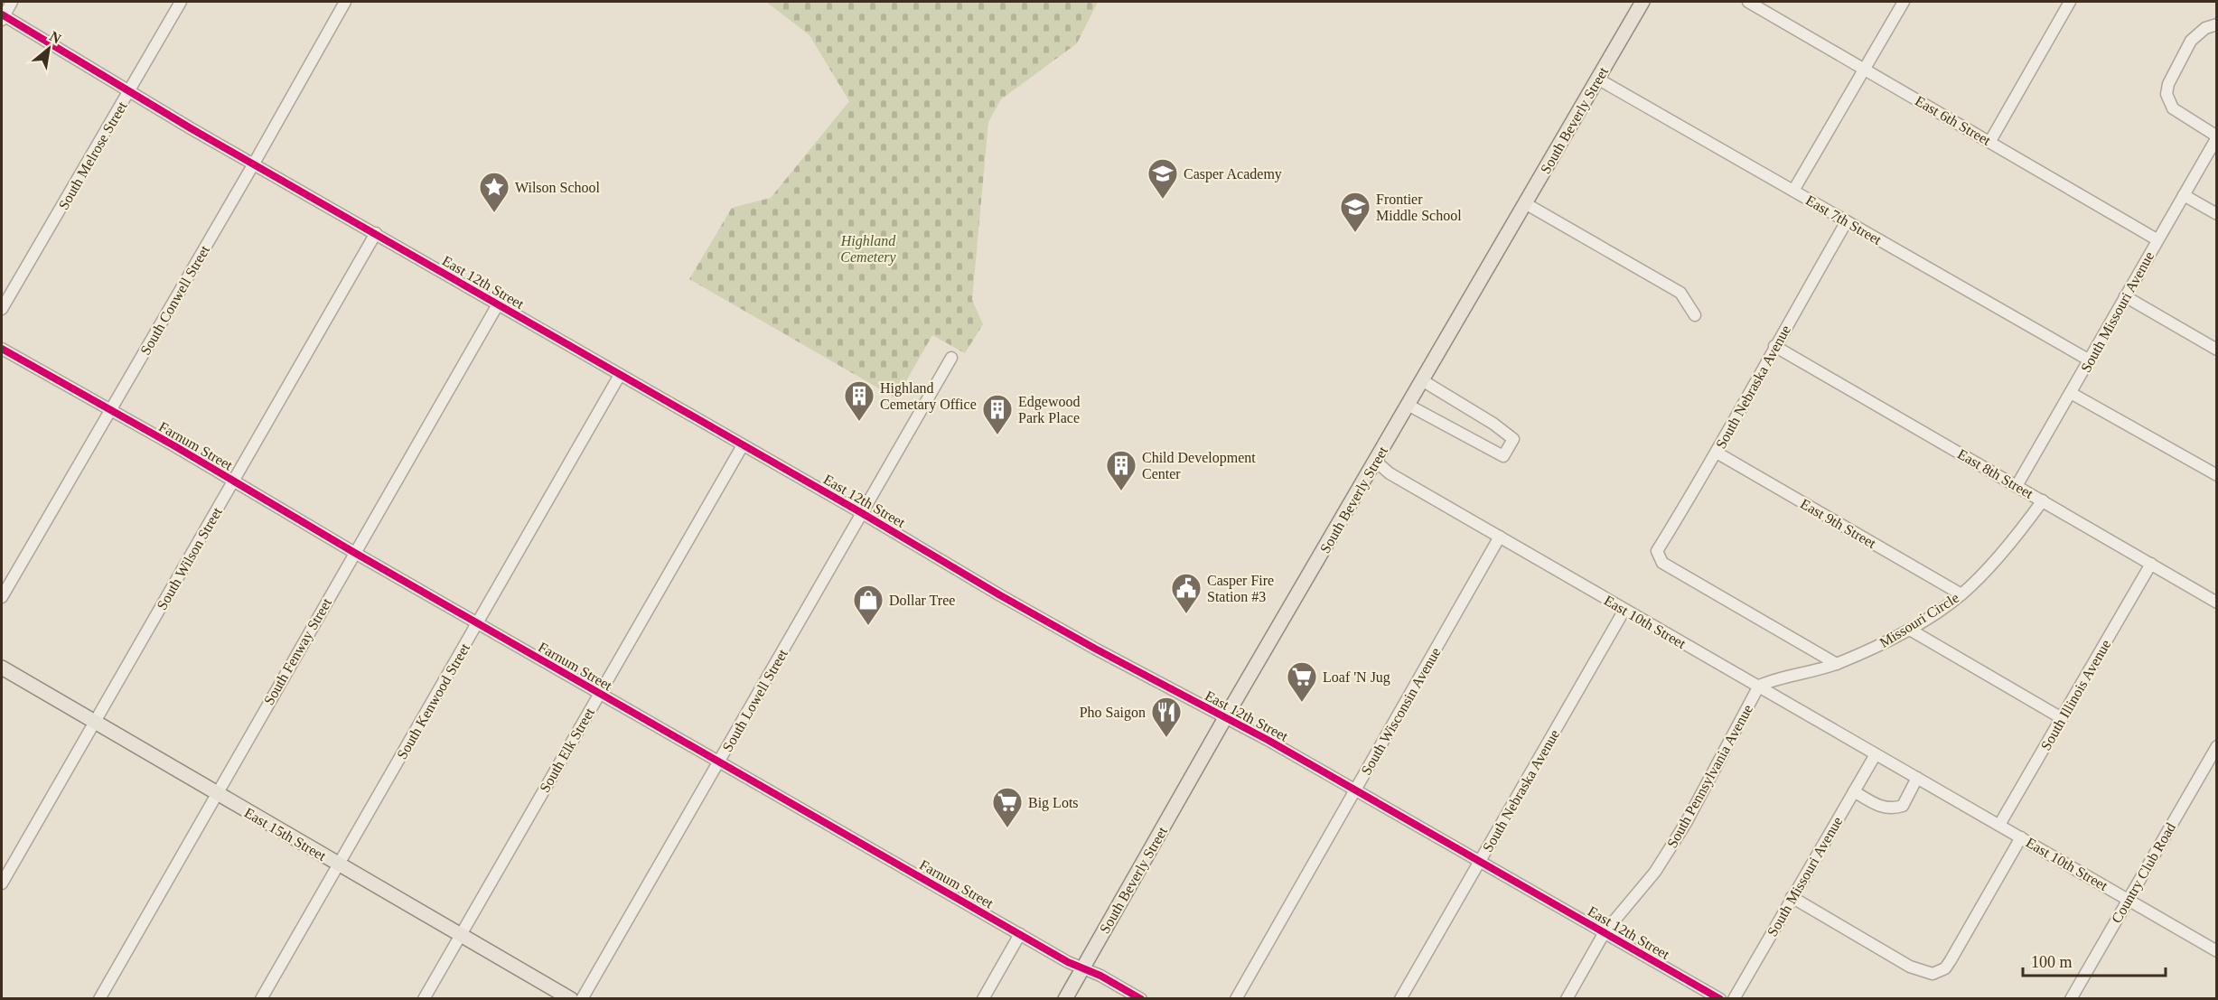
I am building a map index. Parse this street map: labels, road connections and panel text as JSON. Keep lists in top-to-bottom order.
{
  "streets": {
    "main road": ["South Beverly Street", "East 15th Street"],
    "street": [
      "East 6th Street",
      "South Melrose Street",
      "East 7th Street",
      "East 12th Street",
      "South Conwell Street",
      "South Missouri Avenue",
      "South Nebraska Avenue",
      "Farnum Street",
      "East 8th Street",
      "East 9th Street",
      "South Wilson Street",
      "Missouri Circle",
      "East 10th Street",
      "South Fenway Street",
      "South Illinois Avenue",
      "South Lowell Street",
      "South Kenwood Street",
      "South Wisconsin Avenue",
      "South Elk Street",
      "South Pennsylvania Avenue",
      "Country Club Road"
    ]
  },
  "crossings": [
    ["South Beverly Street", "East 7th Street"],
    ["South Beverly Street", "East 12th Street"],
    ["South Beverly Street", "Farnum Street"],
    ["South Beverly Street", "East 10th Street"],
    ["East 6th Street", "South Missouri Avenue"],
    ["South Melrose Street", "East 12th Street"],
    ["East 7th Street", "South Missouri Avenue"],
    ["East 7th Street", "South Nebraska Avenue"],
    ["East 12th Street", "South Conwell Street"],
    ["East 12th Street", "South Nebraska Avenue"],
    ["East 12th Street", "South Wilson Street"],
    ["East 12th Street", "South Fenway Street"],
    ["East 12th Street", "South Lowell Street"],
    ["East 12th Street", "South Kenwood Street"],
    ["East 12th Street", "South Wisconsin Avenue"],
    ["East 12th Street", "South Elk Street"],
    ["East 12th Street", "South Pennsylvania Avenue"],
    ["South Conwell Street", "Farnum Street"],
    ["South Missouri Avenue", "East 8th Street"],
    ["South Missouri Avenue", "East 10th Street"],
    ["South Nebraska Avenue", "East 8th Street"],
    ["South Nebraska Avenue", "East 9th Street"],
    ["South Nebraska Avenue", "Missouri Circle"],
    ["South Nebraska Avenue", "East 10th Street"],
    ["Farnum Street", "South Wilson Street"],
    ["Farnum Street", "South Fenway Street"],
    ["Farnum Street", "South Lowell Street"],
    ["Farnum Street", "South Kenwood Street"],
    ["Farnum Street", "South Elk Street"],
    ["East 8th Street", "Missouri Circle"],
    ["East 8th Street", "South Illinois Avenue"],
    ["East 9th Street", "Missouri Circle"],
    ["South Wilson Street", "East 15th Street"],
    ["Missouri Circle", "East 10th Street"],
    ["Missouri Circle", "South Pennsylvania Avenue"],
    ["East 10th Street", "South Illinois Avenue"],
    ["East 10th Street", "South Wisconsin Avenue"],
    ["East 10th Street", "South Pennsylvania Avenue"],
    ["East 10th Street", "Country Club Road"],
    ["South Fenway Street", "East 15th Street"],
    ["South Kenwood Street", "East 15th Street"],
    ["South Elk Street", "East 15th Street"]
  ],
  "parks": ["Highland Cemetery"],
  "places": {
    "school or university": ["Casper Academy", "Frontier Middle School"],
    "place": ["Wilson School"],
    "building": ["Highland Cemetary Office", "Edgewood Park Place", "Child Development Center"],
    "public building": ["Casper Fire Station #3"],
    "shop": ["Dollar Tree"],
    "supermarket": ["Loaf 'N Jug", "Big Lots"],
    "restaurant": ["Pho Saigon"]
  },
  "scale_bar": "100 m",
  "north": "top right"
}
